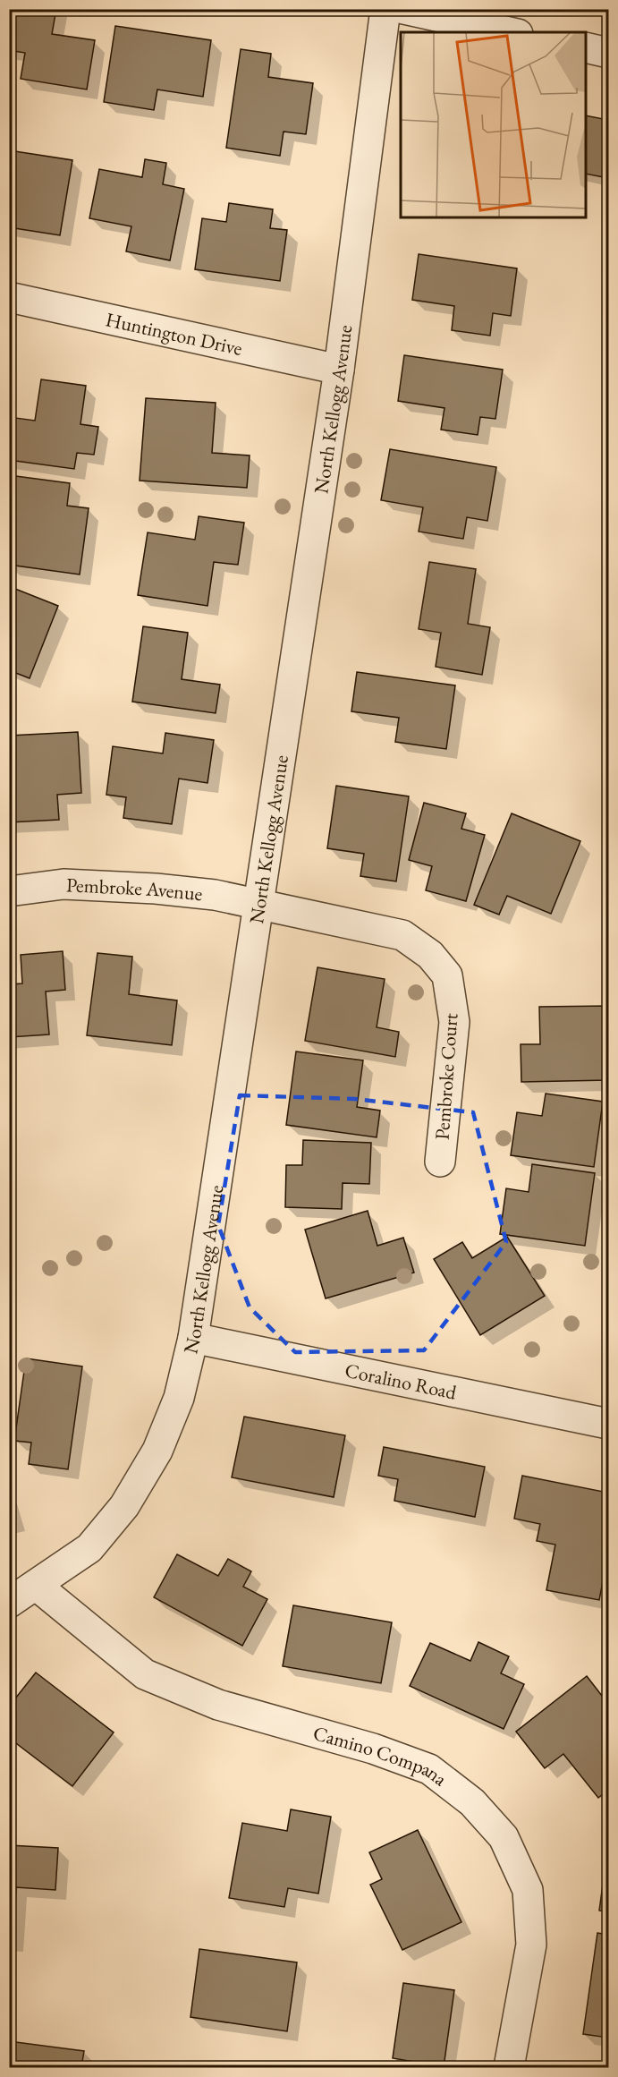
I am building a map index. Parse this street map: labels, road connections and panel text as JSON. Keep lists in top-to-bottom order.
{
  "streets": {
    "street": [
      "Huntington Drive",
      "North Kellogg Avenue",
      "Pembroke Avenue",
      "Pembroke Court",
      "Coralino Road",
      "Camino Compana"
    ]
  },
  "crossings": [
    ["Huntington Drive", "North Kellogg Avenue"],
    ["North Kellogg Avenue", "Pembroke Avenue"],
    ["North Kellogg Avenue", "Pembroke Court"],
    ["North Kellogg Avenue", "Coralino Road"],
    ["North Kellogg Avenue", "Camino Compana"],
    ["Pembroke Avenue", "Pembroke Court"]
  ]
}
